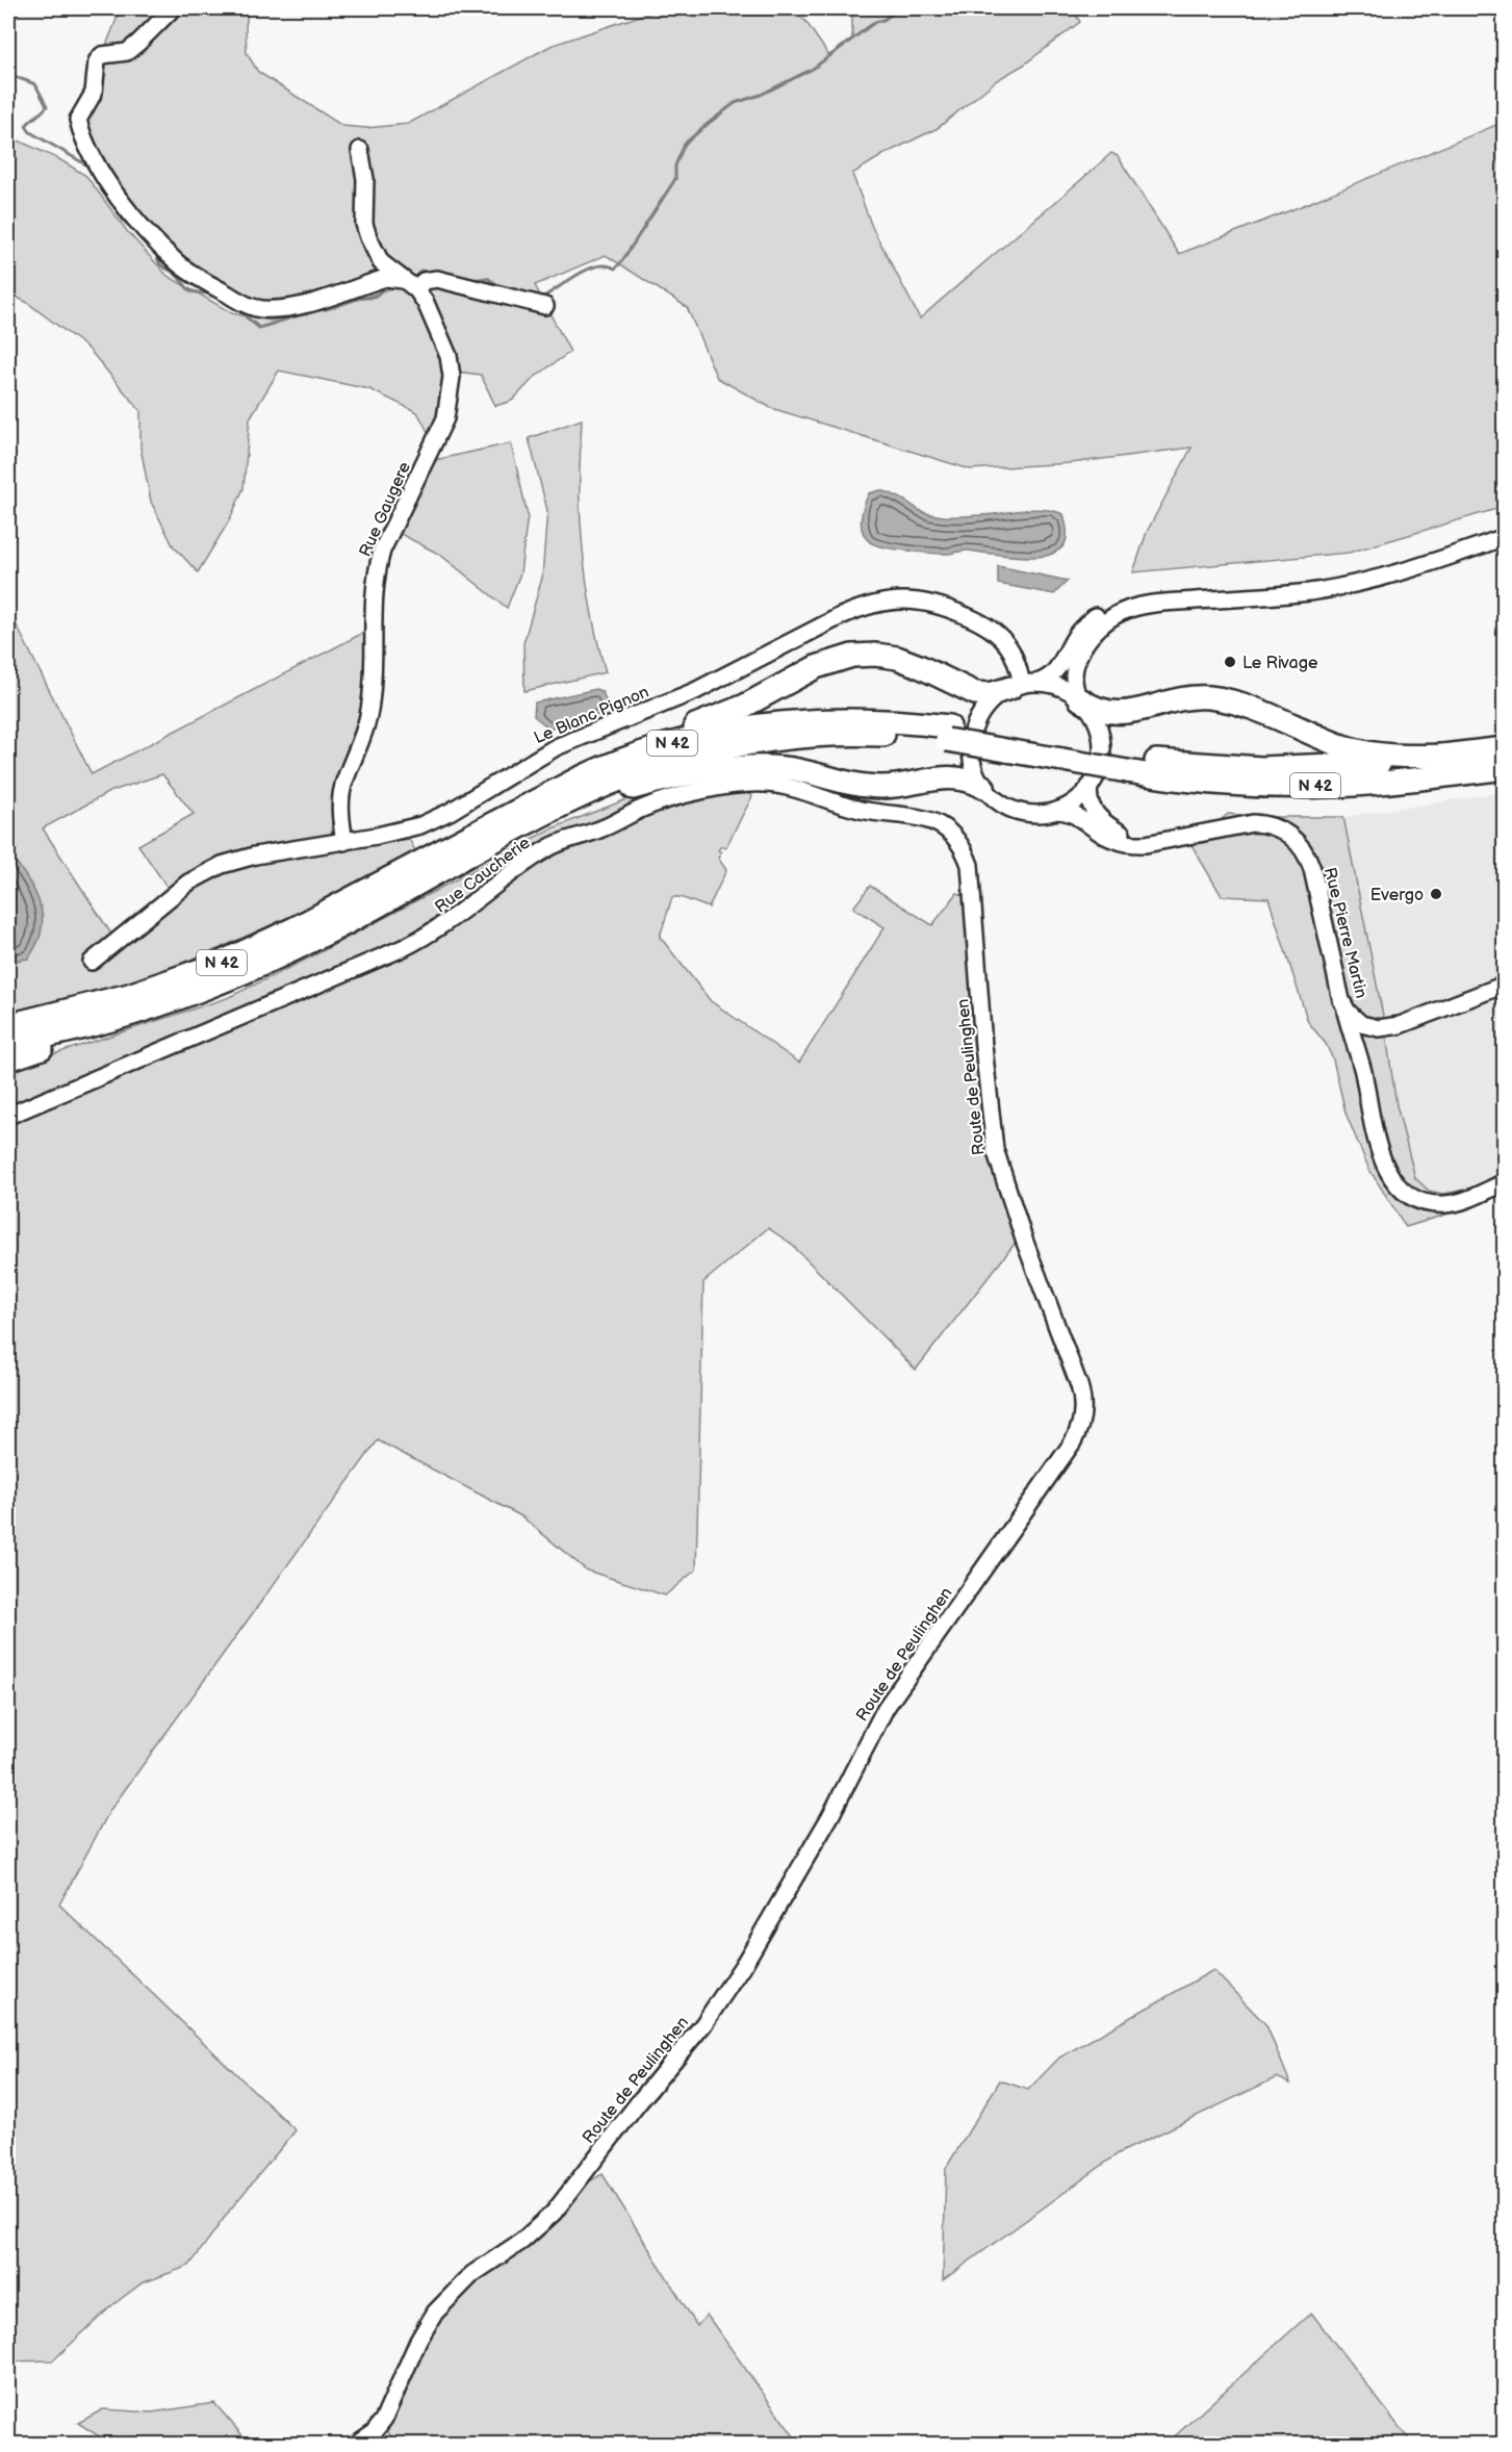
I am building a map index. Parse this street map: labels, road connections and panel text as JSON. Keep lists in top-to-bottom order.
{
  "streets": {
    "highway": ["N 42"],
    "street": [
      "Rue Gaugere",
      "Le Blanc Pignon",
      "Rue Caucherie",
      "Rue Pierre Martin",
      "Route de Peulinghen"
    ]
  },
  "crossings": [
    ["Rue Gaugere", "Le Blanc Pignon"],
    ["Le Blanc Pignon", "Rue Pierre Martin"],
    ["Rue Caucherie", "Route de Peulinghen"]
  ],
  "places": ["Le Rivage", "Evergo"]
}
